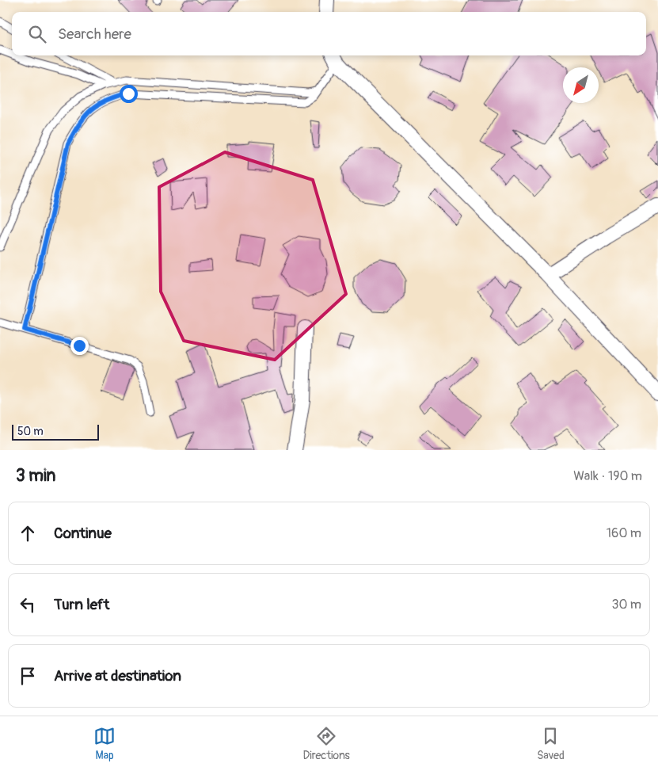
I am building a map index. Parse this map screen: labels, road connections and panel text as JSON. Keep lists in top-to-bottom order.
{
  "scale_bar": "50 m",
  "north": "bottom left",
  "page": {
    "search": "Search here",
    "scale": "50 m",
    "heading": ["3 min", "Walk · 190 m"],
    "list": [
      ["Continue", "160 m"],
      ["Turn left", "30 m"],
      "Arrive at destination"
    ],
    "nav": ["Map", "Directions", "Saved"]
  }
}
